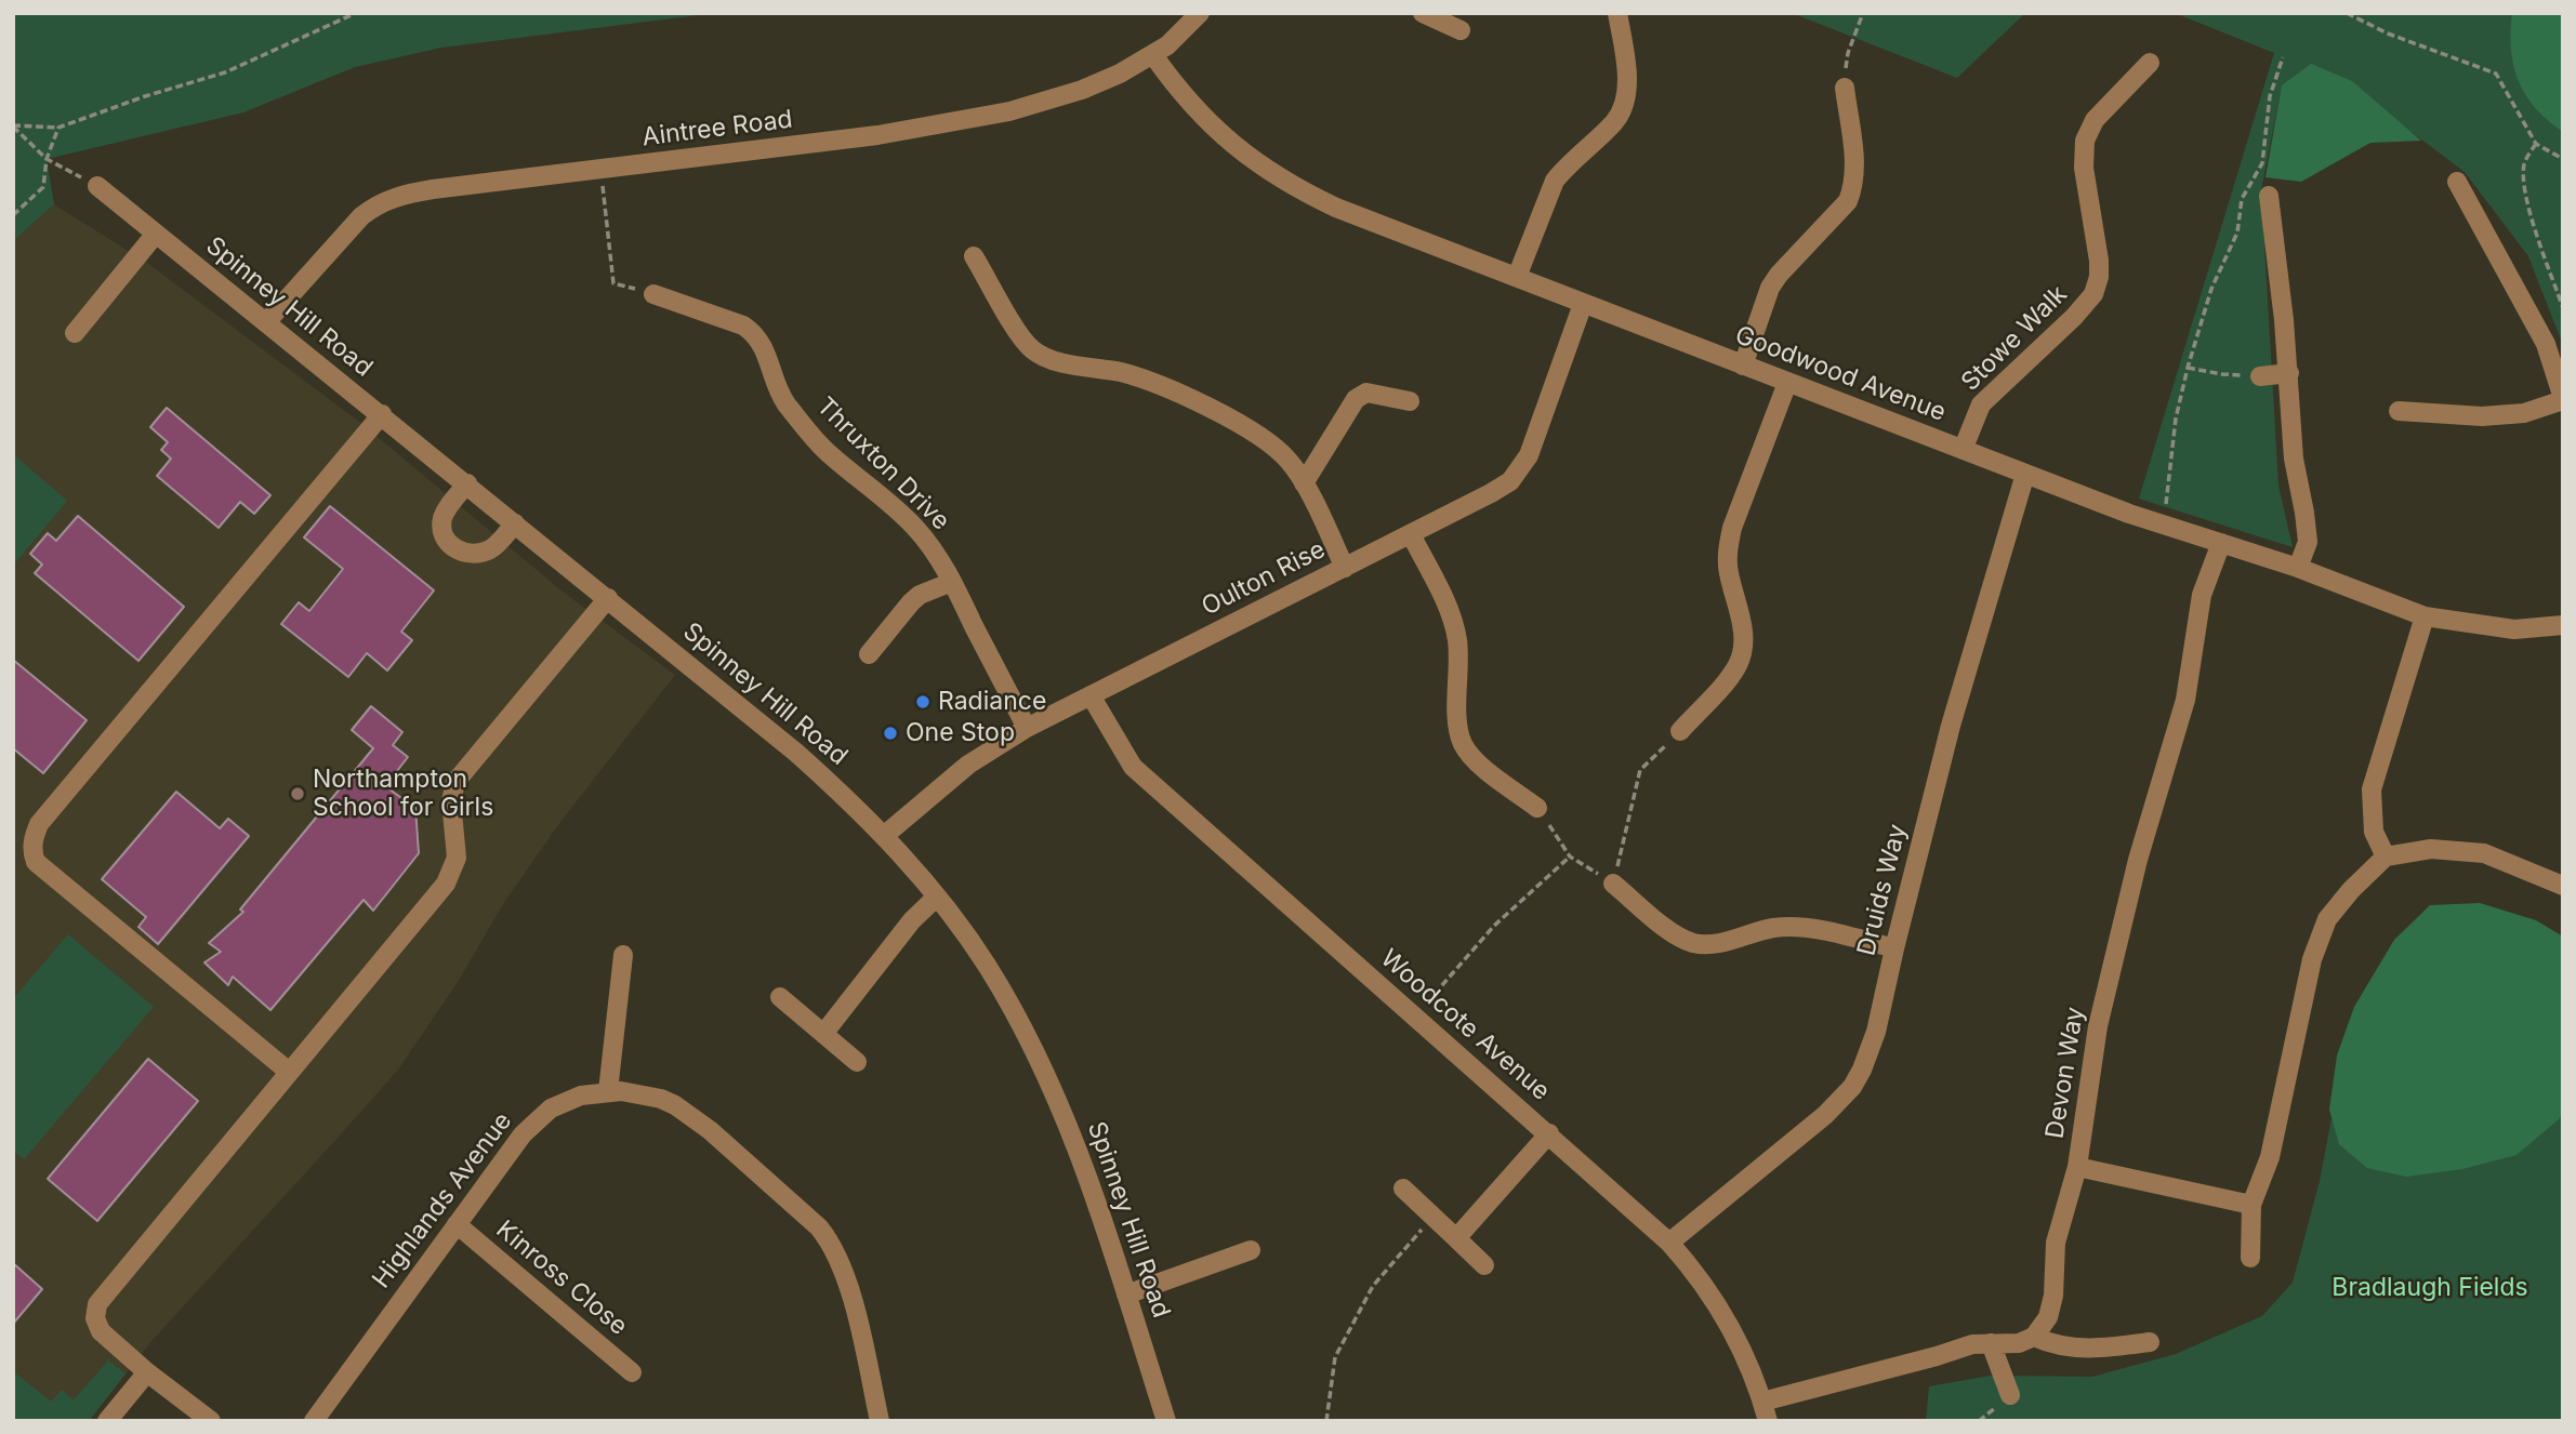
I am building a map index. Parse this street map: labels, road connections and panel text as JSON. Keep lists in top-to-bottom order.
{
  "streets": {
    "street": [
      "Aintree Road",
      "Spinney Hill Road",
      "Stowe Walk",
      "Goodwood Avenue",
      "Thruxton Drive",
      "Oulton Rise",
      "Druids Way",
      "Woodcote Avenue",
      "Devon Way",
      "Highlands Avenue",
      "Kinross Close"
    ]
  },
  "crossings": [
    ["Aintree Road", "Spinney Hill Road"],
    ["Aintree Road", "Goodwood Avenue"],
    ["Spinney Hill Road", "Oulton Rise"],
    ["Stowe Walk", "Goodwood Avenue"],
    ["Goodwood Avenue", "Oulton Rise"],
    ["Goodwood Avenue", "Druids Way"],
    ["Goodwood Avenue", "Devon Way"],
    ["Thruxton Drive", "Oulton Rise"],
    ["Oulton Rise", "Woodcote Avenue"],
    ["Druids Way", "Woodcote Avenue"],
    ["Highlands Avenue", "Kinross Close"]
  ],
  "parks": ["Bradlaugh Fields"],
  "places": ["Radiance", "One Stop", "Northampton School for Girls"]
}
